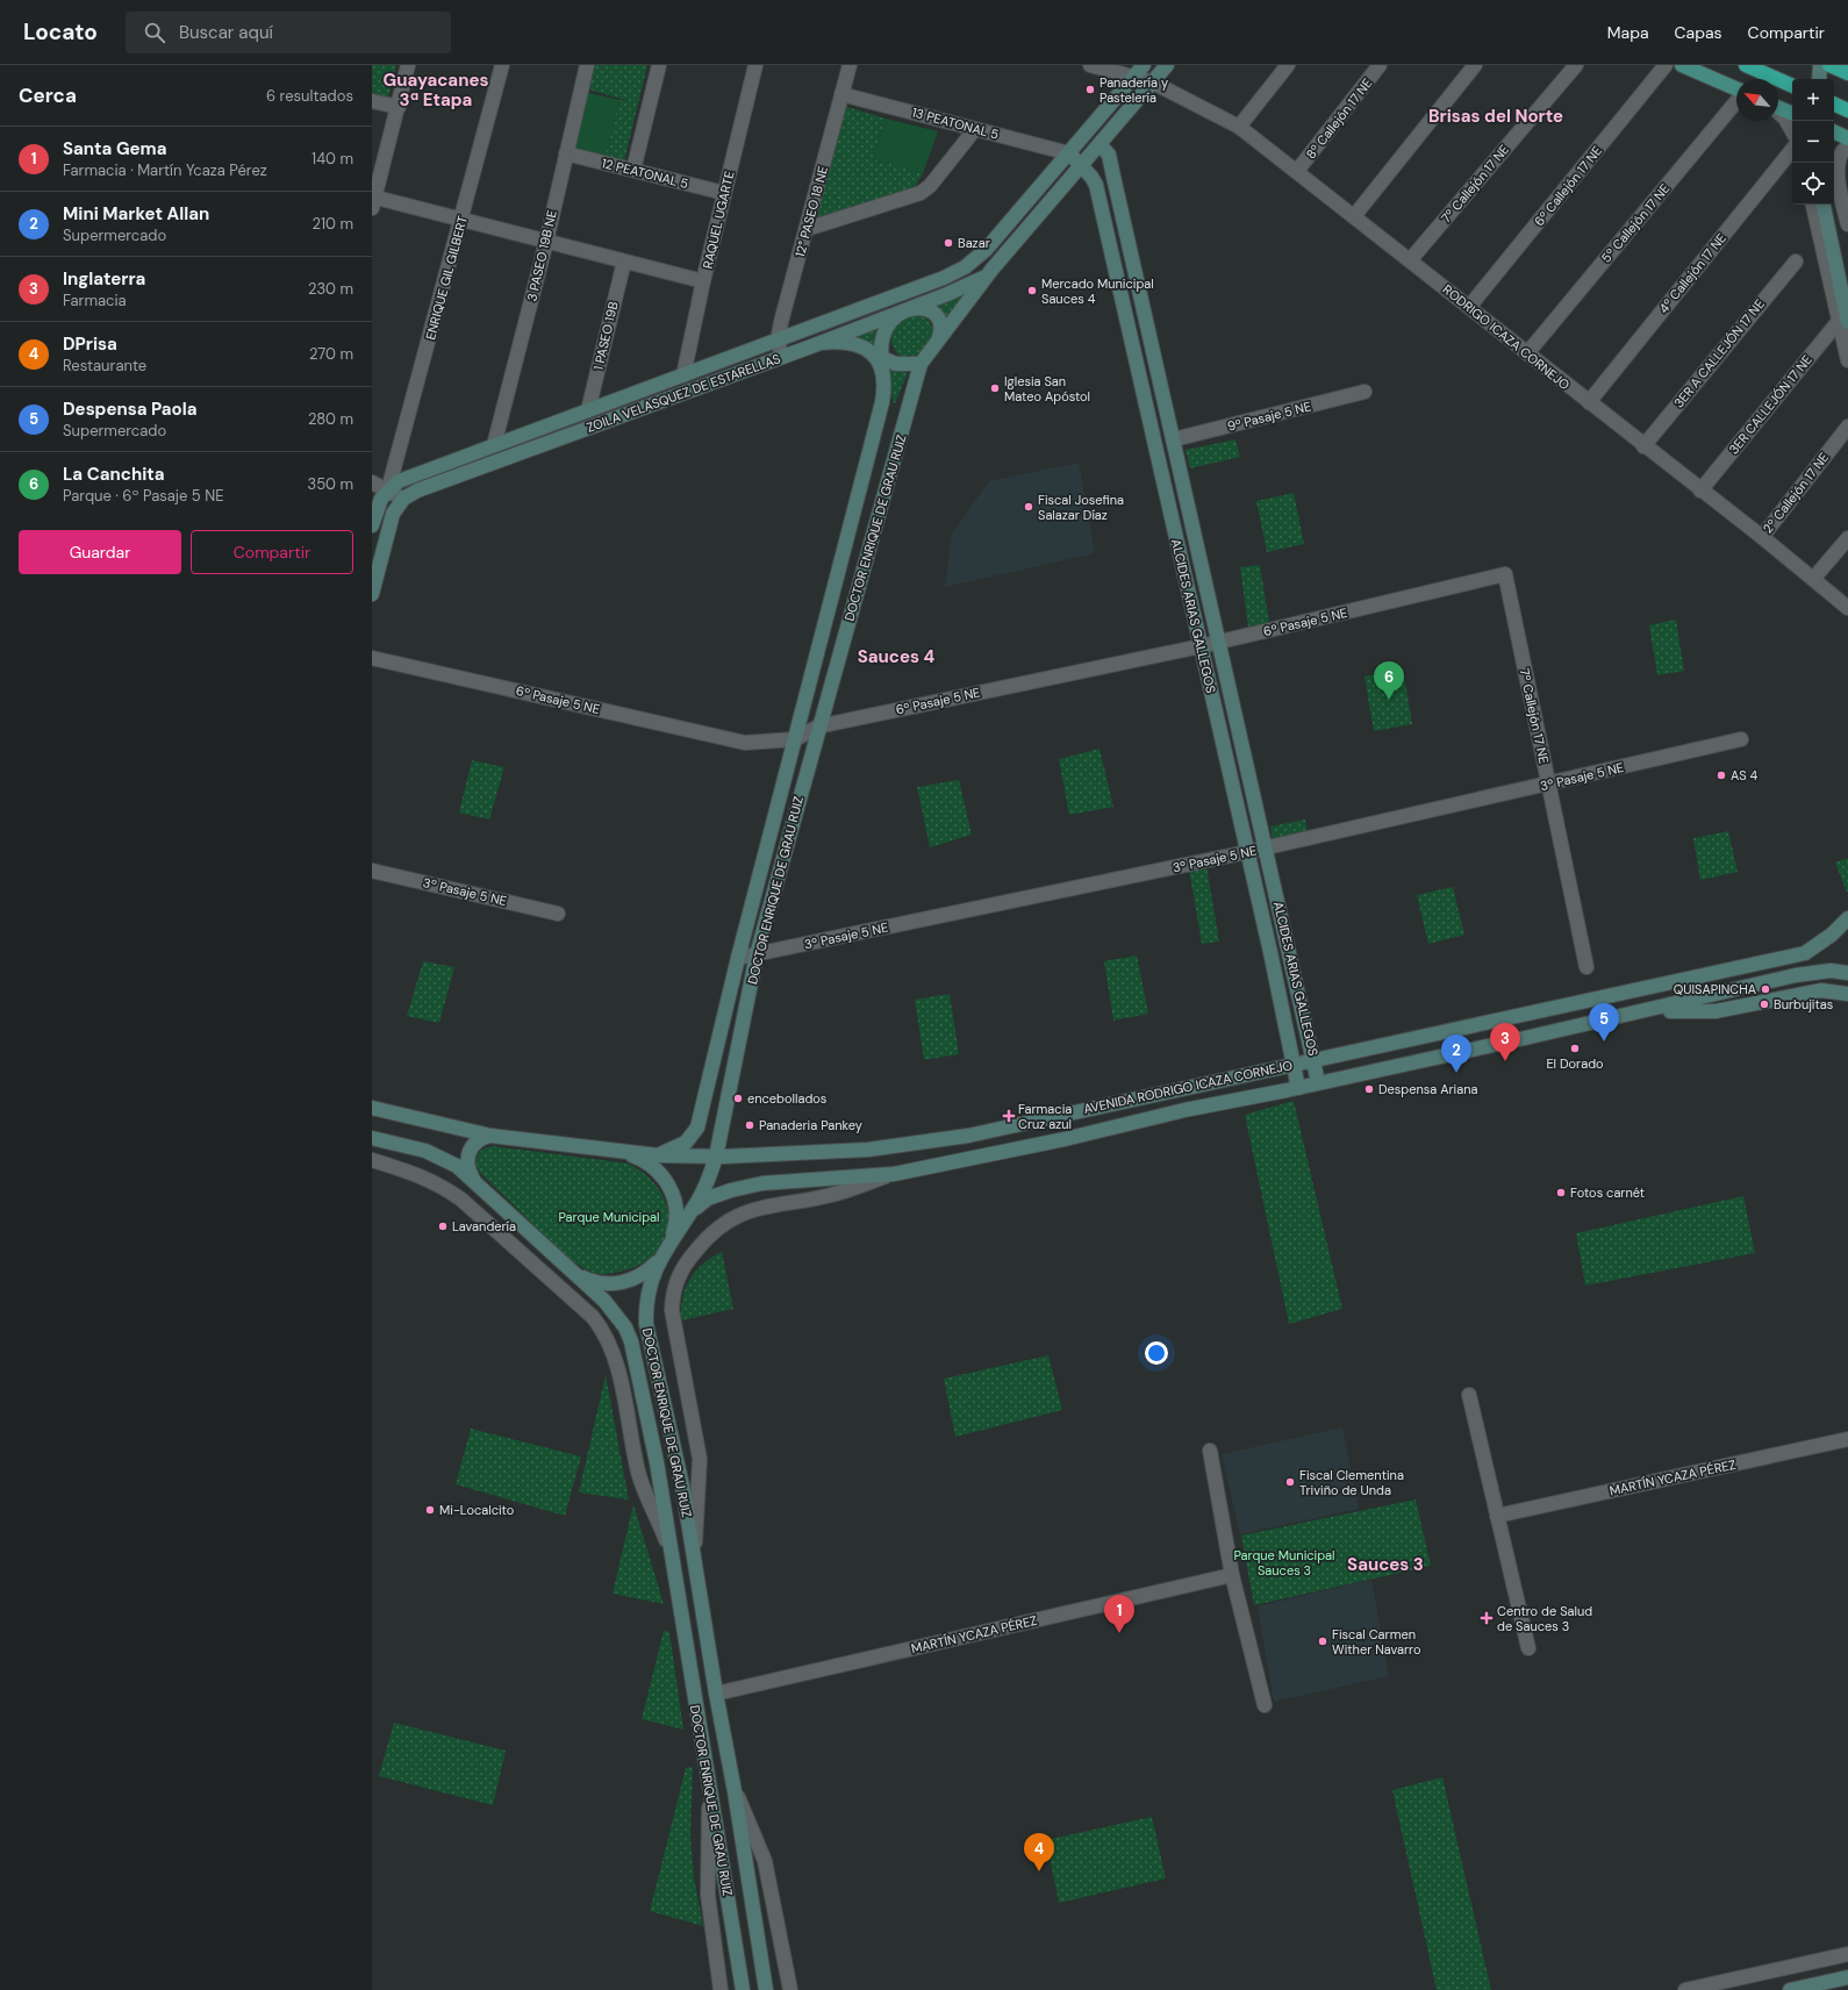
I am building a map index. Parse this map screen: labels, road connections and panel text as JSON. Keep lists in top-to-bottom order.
{
  "streets": {
    "street": [
      "8º Callejón 17 NE",
      "13 PEATONAL 5",
      "12 PEATONAL 5",
      "7º Callejón 17 NE",
      "6º Callejón 17 NE",
      "12° PASEO 18 NE",
      "RAQUEL UGARTE",
      "5º Callejón 17 NE",
      "3 PASEO 19B NE",
      "4º Callejón 17 NE",
      "ENRIQUE GIL GILBERT",
      "1 PASEO 19B",
      "RODRIGO ICAZA CORNEJO",
      "3ER A CALLEJÓN 17 NE",
      "ZOILA VELASQUEZ DE ESTARELLAS",
      "3ER CALLEJÓN 17 NE",
      "9º Pasaje 5 NE",
      "2º Callejón 17 NE",
      "DOCTOR ENRIQUE DE GRAU RUIZ",
      "ALCIDES ARIAS GALLEGOS",
      "6º Pasaje 5 NE",
      "3º Pasaje 5 NE",
      "AVENIDA RODRIGO ICAZA CORNEJO",
      "MARTÍN YCAZA PÉREZ"
    ]
  },
  "crossings": [
    ["8º Callejón 17 NE", "RODRIGO ICAZA CORNEJO"],
    ["13 PEATONAL 5", "12° PASEO 18 NE"],
    ["13 PEATONAL 5", "ZOILA VELASQUEZ DE ESTARELLAS"],
    ["13 PEATONAL 5", "ALCIDES ARIAS GALLEGOS"],
    ["12 PEATONAL 5", "RAQUEL UGARTE"],
    ["12 PEATONAL 5", "3 PASEO 19B NE"],
    ["7º Callejón 17 NE", "RODRIGO ICAZA CORNEJO"],
    ["7º Callejón 17 NE", "6º Pasaje 5 NE"],
    ["7º Callejón 17 NE", "3º Pasaje 5 NE"],
    ["6º Callejón 17 NE", "RODRIGO ICAZA CORNEJO"],
    ["12° PASEO 18 NE", "ZOILA VELASQUEZ DE ESTARELLAS"],
    ["RAQUEL UGARTE", "ZOILA VELASQUEZ DE ESTARELLAS"],
    ["5º Callejón 17 NE", "RODRIGO ICAZA CORNEJO"],
    ["3 PASEO 19B NE", "ZOILA VELASQUEZ DE ESTARELLAS"],
    ["4º Callejón 17 NE", "RODRIGO ICAZA CORNEJO"],
    ["ENRIQUE GIL GILBERT", "ZOILA VELASQUEZ DE ESTARELLAS"],
    ["1 PASEO 19B", "ZOILA VELASQUEZ DE ESTARELLAS"],
    ["RODRIGO ICAZA CORNEJO", "3ER A CALLEJÓN 17 NE"],
    ["RODRIGO ICAZA CORNEJO", "ZOILA VELASQUEZ DE ESTARELLAS"],
    ["RODRIGO ICAZA CORNEJO", "3ER CALLEJÓN 17 NE"],
    ["RODRIGO ICAZA CORNEJO", "2º Callejón 17 NE"],
    ["ZOILA VELASQUEZ DE ESTARELLAS", "DOCTOR ENRIQUE DE GRAU RUIZ"],
    ["ZOILA VELASQUEZ DE ESTARELLAS", "ALCIDES ARIAS GALLEGOS"],
    ["9º Pasaje 5 NE", "ALCIDES ARIAS GALLEGOS"],
    ["DOCTOR ENRIQUE DE GRAU RUIZ", "6º Pasaje 5 NE"],
    ["DOCTOR ENRIQUE DE GRAU RUIZ", "3º Pasaje 5 NE"],
    ["DOCTOR ENRIQUE DE GRAU RUIZ", "AVENIDA RODRIGO ICAZA CORNEJO"],
    ["DOCTOR ENRIQUE DE GRAU RUIZ", "MARTÍN YCAZA PÉREZ"],
    ["ALCIDES ARIAS GALLEGOS", "6º Pasaje 5 NE"],
    ["ALCIDES ARIAS GALLEGOS", "3º Pasaje 5 NE"],
    ["ALCIDES ARIAS GALLEGOS", "AVENIDA RODRIGO ICAZA CORNEJO"]
  ],
  "districts": [
    "Guayacanes 3ª Etapa",
    "Brisas del Norte",
    "Sauces 4",
    "Sauces 3"
  ],
  "parks": ["Parque Municipal", "Parque Municipal Sauces 3"],
  "places": {
    "other": [
      "Panadería y Pastelería",
      "Bazar",
      "Mercado Municipal Sauces 4",
      "Iglesia San Mateo Apóstol",
      "Fiscal Josefina Salazar Díaz",
      "AS 4",
      "QUISAPINCHA",
      "Burbujitas",
      "El Dorado",
      "Despensa Ariana",
      "encebollados",
      "Panaderia Pankey",
      "Fotos carnét",
      "Lavandería",
      "Fiscal Clementina Triviño de Unda",
      "Mi-Localcito",
      "Fiscal Carmen Wither Navarro"
    ],
    "health": ["Farmacia Cruz azul", "Centro de Salud de Sauces 3"]
  },
  "north": "top left",
  "page": {
    "header": "Locato",
    "search": "Buscar aquí",
    "nav": ["Mapa", "Capas", "Compartir"],
    "heading": ["Cerca", "6 resultados"],
    "map_buttons": ["+", "−"],
    "list": [
      {
        "mark": "1",
        "name": "Santa Gema",
        "note": "Farmacia · Martín Ycaza Pérez",
        "value": "140 m"
      },
      {
        "mark": "2",
        "name": "Mini Market Allan",
        "note": "Supermercado",
        "value": "210 m"
      },
      {
        "mark": "3",
        "name": "Inglaterra",
        "note": "Farmacia",
        "value": "230 m"
      },
      {
        "mark": "4",
        "name": "DPrisa",
        "note": "Restaurante",
        "value": "270 m"
      },
      {
        "mark": "5",
        "name": "Despensa Paola",
        "note": "Supermercado",
        "value": "280 m"
      },
      {
        "mark": "6",
        "name": "La Canchita",
        "note": "Parque · 6º Pasaje 5 NE",
        "value": "350 m"
      }
    ],
    "buttons": ["Guardar", "Compartir"],
    "pins": [
      "6",
      "5",
      "3",
      "2",
      "1",
      "4"
    ]
  }
}
